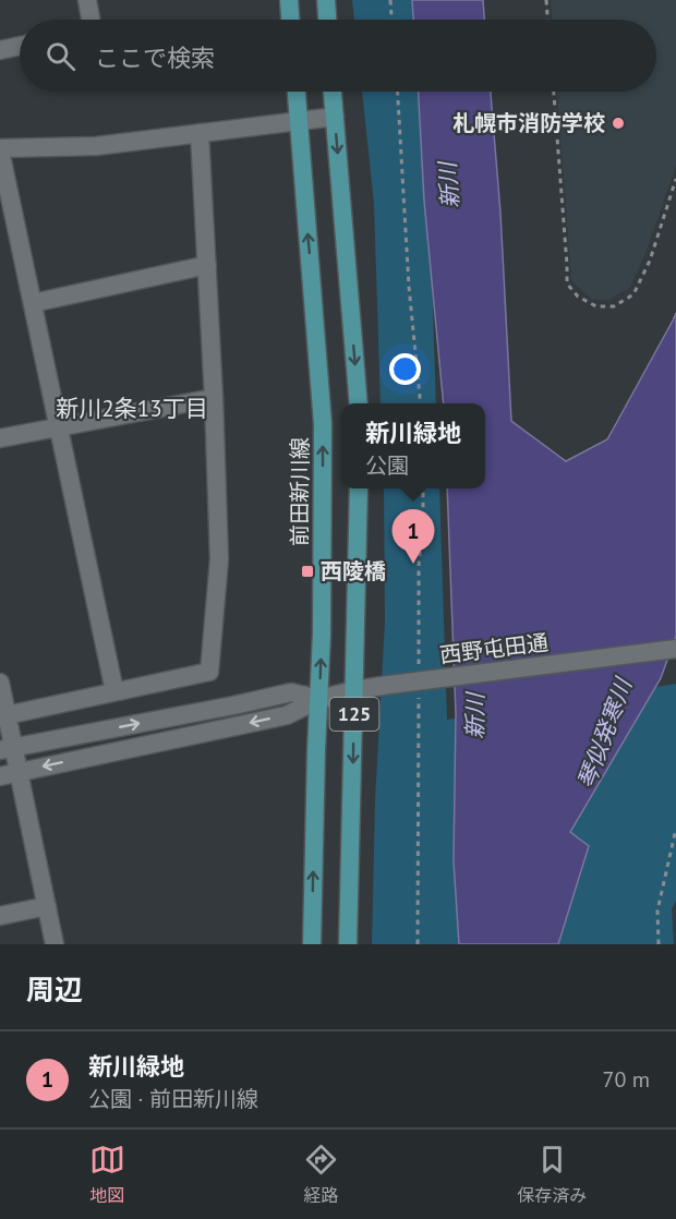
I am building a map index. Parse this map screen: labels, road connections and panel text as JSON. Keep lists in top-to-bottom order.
{
  "streets": {
    "main road": ["前田新川線", "125"],
    "street": ["西野屯田通"]
  },
  "crossings": [
    ["前田新川線", "西野屯田通"],
    ["西野屯田通", "125"]
  ],
  "districts": ["新川2条13丁目"],
  "water": ["新川", "琴似発寒川"],
  "places": {
    "other": ["札幌市消防学校"],
    "transit": ["西陵橋"]
  },
  "page": {
    "search": "ここで検索",
    "popup": ["新川緑地", "公園"],
    "pins": "1",
    "heading": "周辺",
    "list": [
      {
        "mark": "1",
        "name": "新川緑地",
        "note": "公園 · 前田新川線",
        "value": "70 m"
      }
    ],
    "nav": ["地図", "経路", "保存済み"]
  }
}
